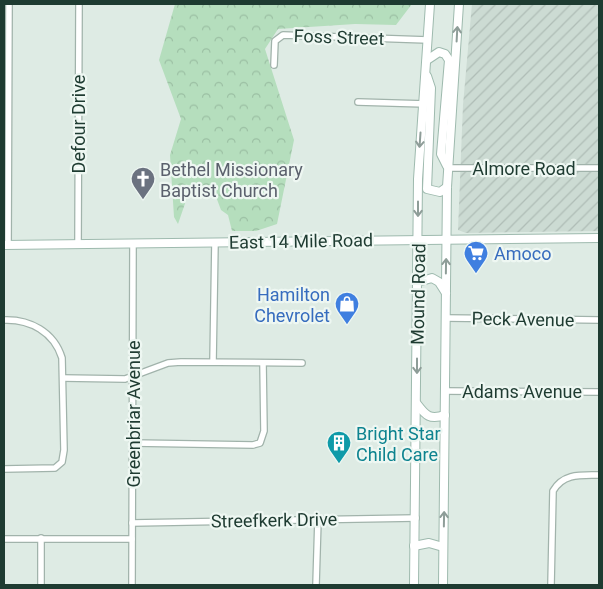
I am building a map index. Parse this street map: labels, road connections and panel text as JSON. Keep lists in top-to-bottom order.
{
  "streets": {
    "main road": ["East 14 Mile Road", "Mound Road"],
    "street": [
      "Foss Street",
      "Defour Drive",
      "Almore Road",
      "Peck Avenue",
      "Adams Avenue",
      "Greenbriar Avenue",
      "Streefkerk Drive"
    ]
  },
  "crossings": [
    ["Foss Street", "Mound Road"],
    ["Defour Drive", "East 14 Mile Road"],
    ["Almore Road", "Mound Road"],
    ["East 14 Mile Road", "Mound Road"],
    ["East 14 Mile Road", "Greenbriar Avenue"],
    ["Mound Road", "Peck Avenue"],
    ["Mound Road", "Adams Avenue"],
    ["Mound Road", "Streefkerk Drive"],
    ["Greenbriar Avenue", "Streefkerk Drive"]
  ],
  "places": {
    "church": ["Bethel Missionary Baptist Church"],
    "supermarket": ["Amoco"],
    "shop": ["Hamilton Chevrolet"],
    "building": ["Bright Star Child Care"]
  }
}
